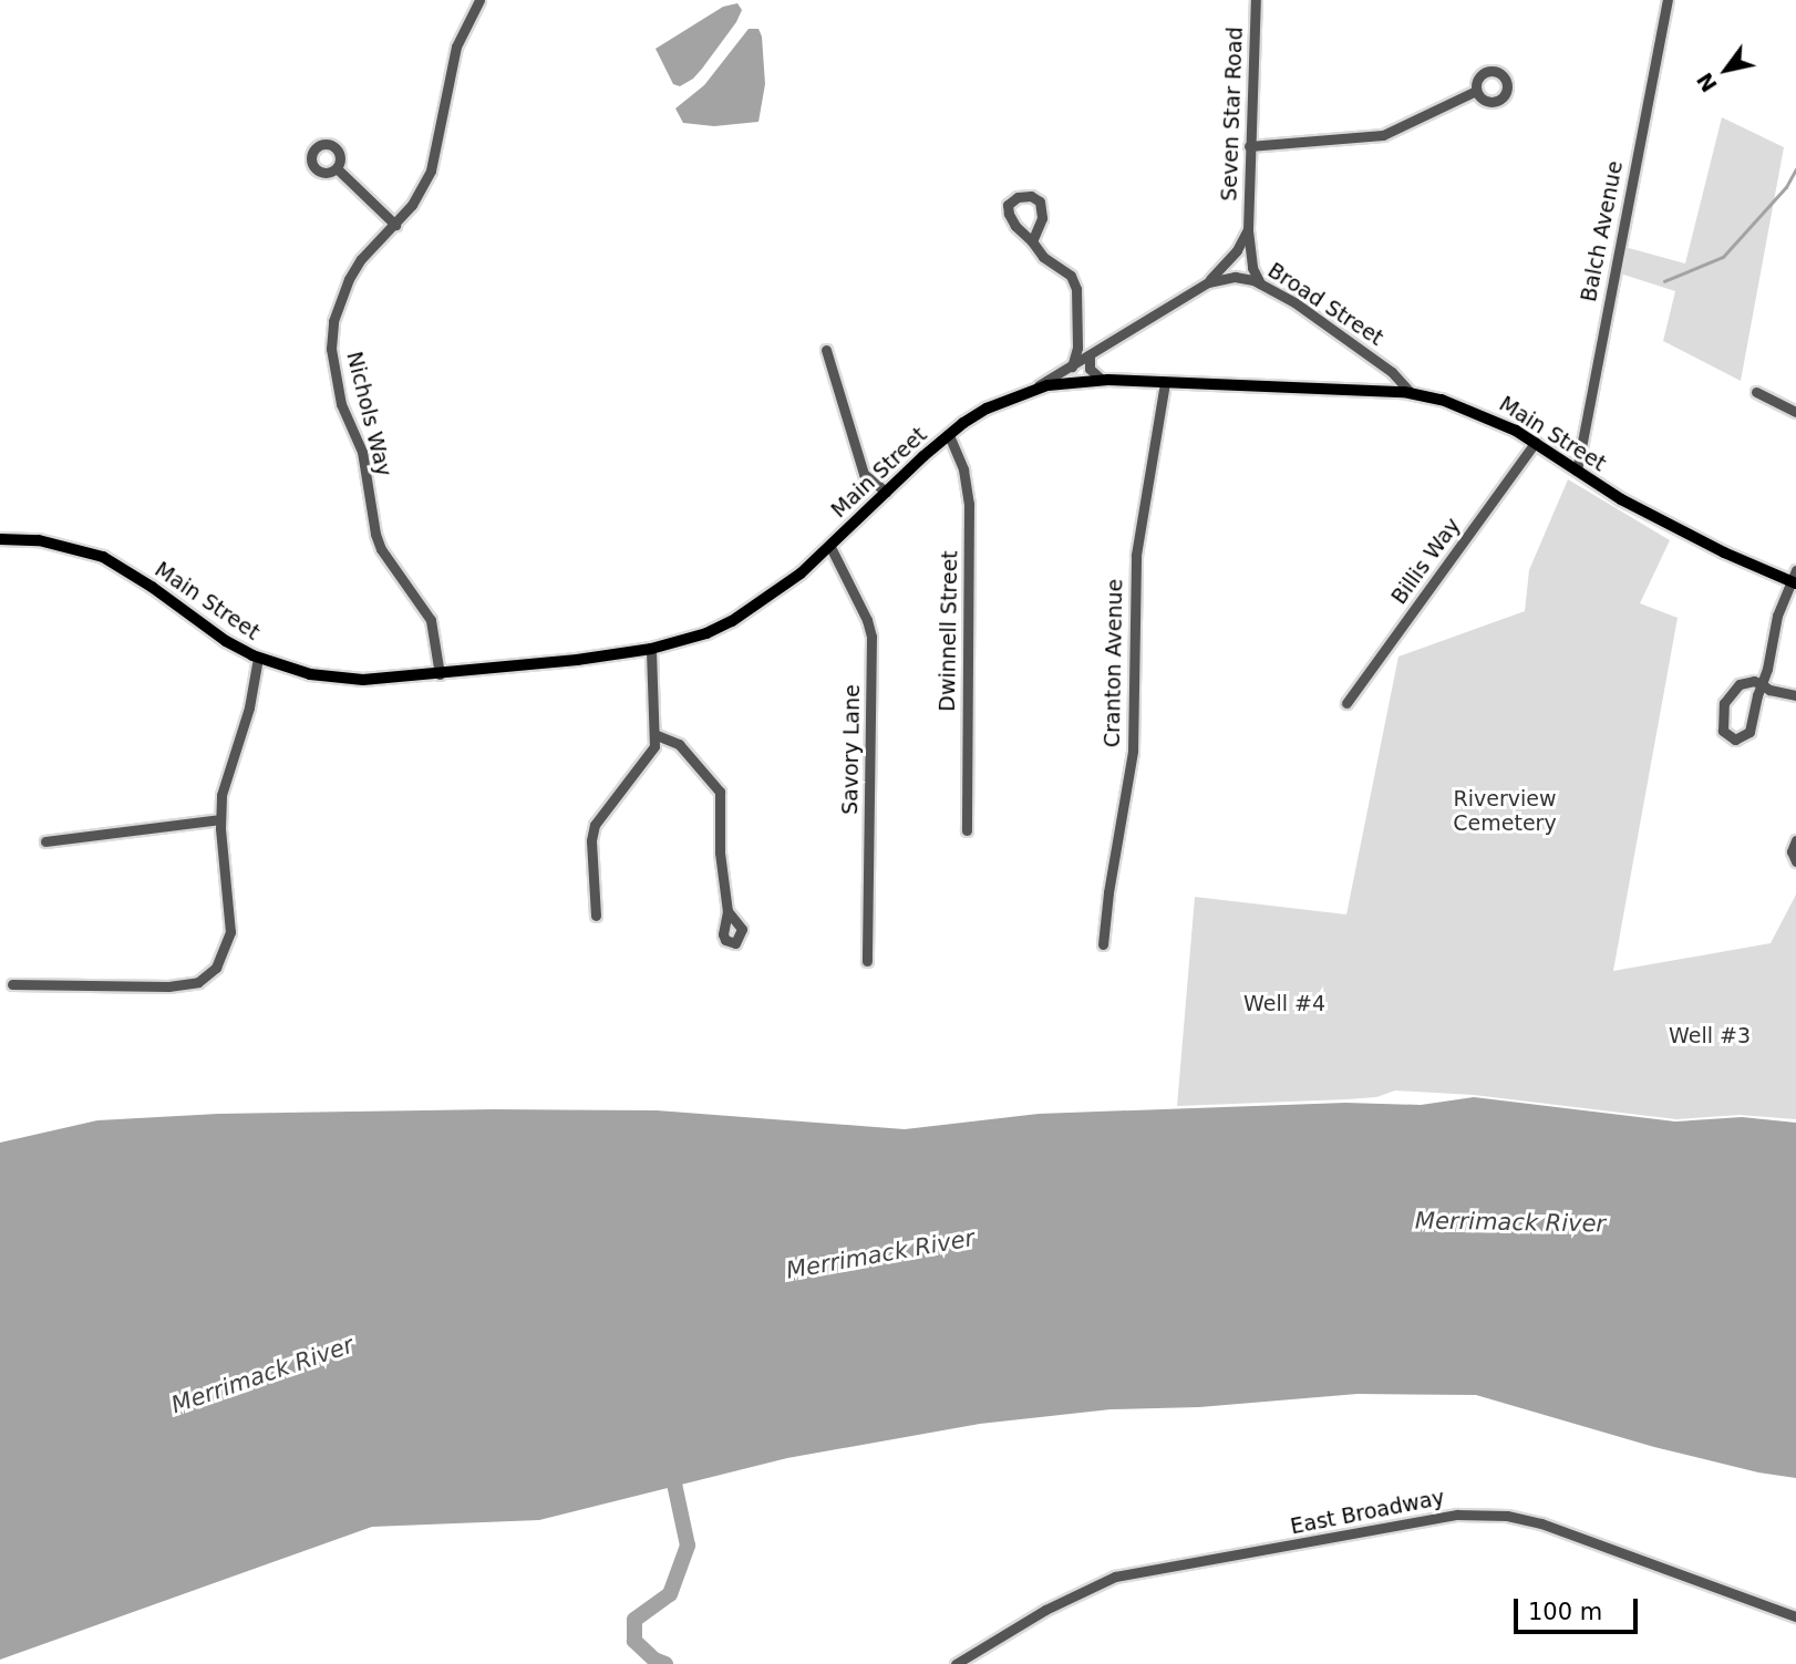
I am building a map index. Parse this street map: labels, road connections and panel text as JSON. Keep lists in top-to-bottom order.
{
  "streets": {
    "main road": ["Main Street"],
    "street": [
      "Seven Star Road",
      "Balch Avenue",
      "Broad Street",
      "Nichols Way",
      "Billis Way",
      "Dwinnell Street",
      "Cranton Avenue",
      "Savory Lane",
      "East Broadway"
    ]
  },
  "crossings": [
    ["Seven Star Road", "Broad Street"],
    ["Balch Avenue", "Main Street"],
    ["Broad Street", "Main Street"],
    ["Nichols Way", "Main Street"],
    ["Main Street", "Billis Way"],
    ["Main Street", "Dwinnell Street"],
    ["Main Street", "Cranton Avenue"],
    ["Main Street", "Savory Lane"]
  ],
  "water": ["Merrimack River"],
  "parks": ["Riverview Cemetery", "Well #4", "Well #3"],
  "scale_bar": "100 m",
  "north": "bottom left"
}
